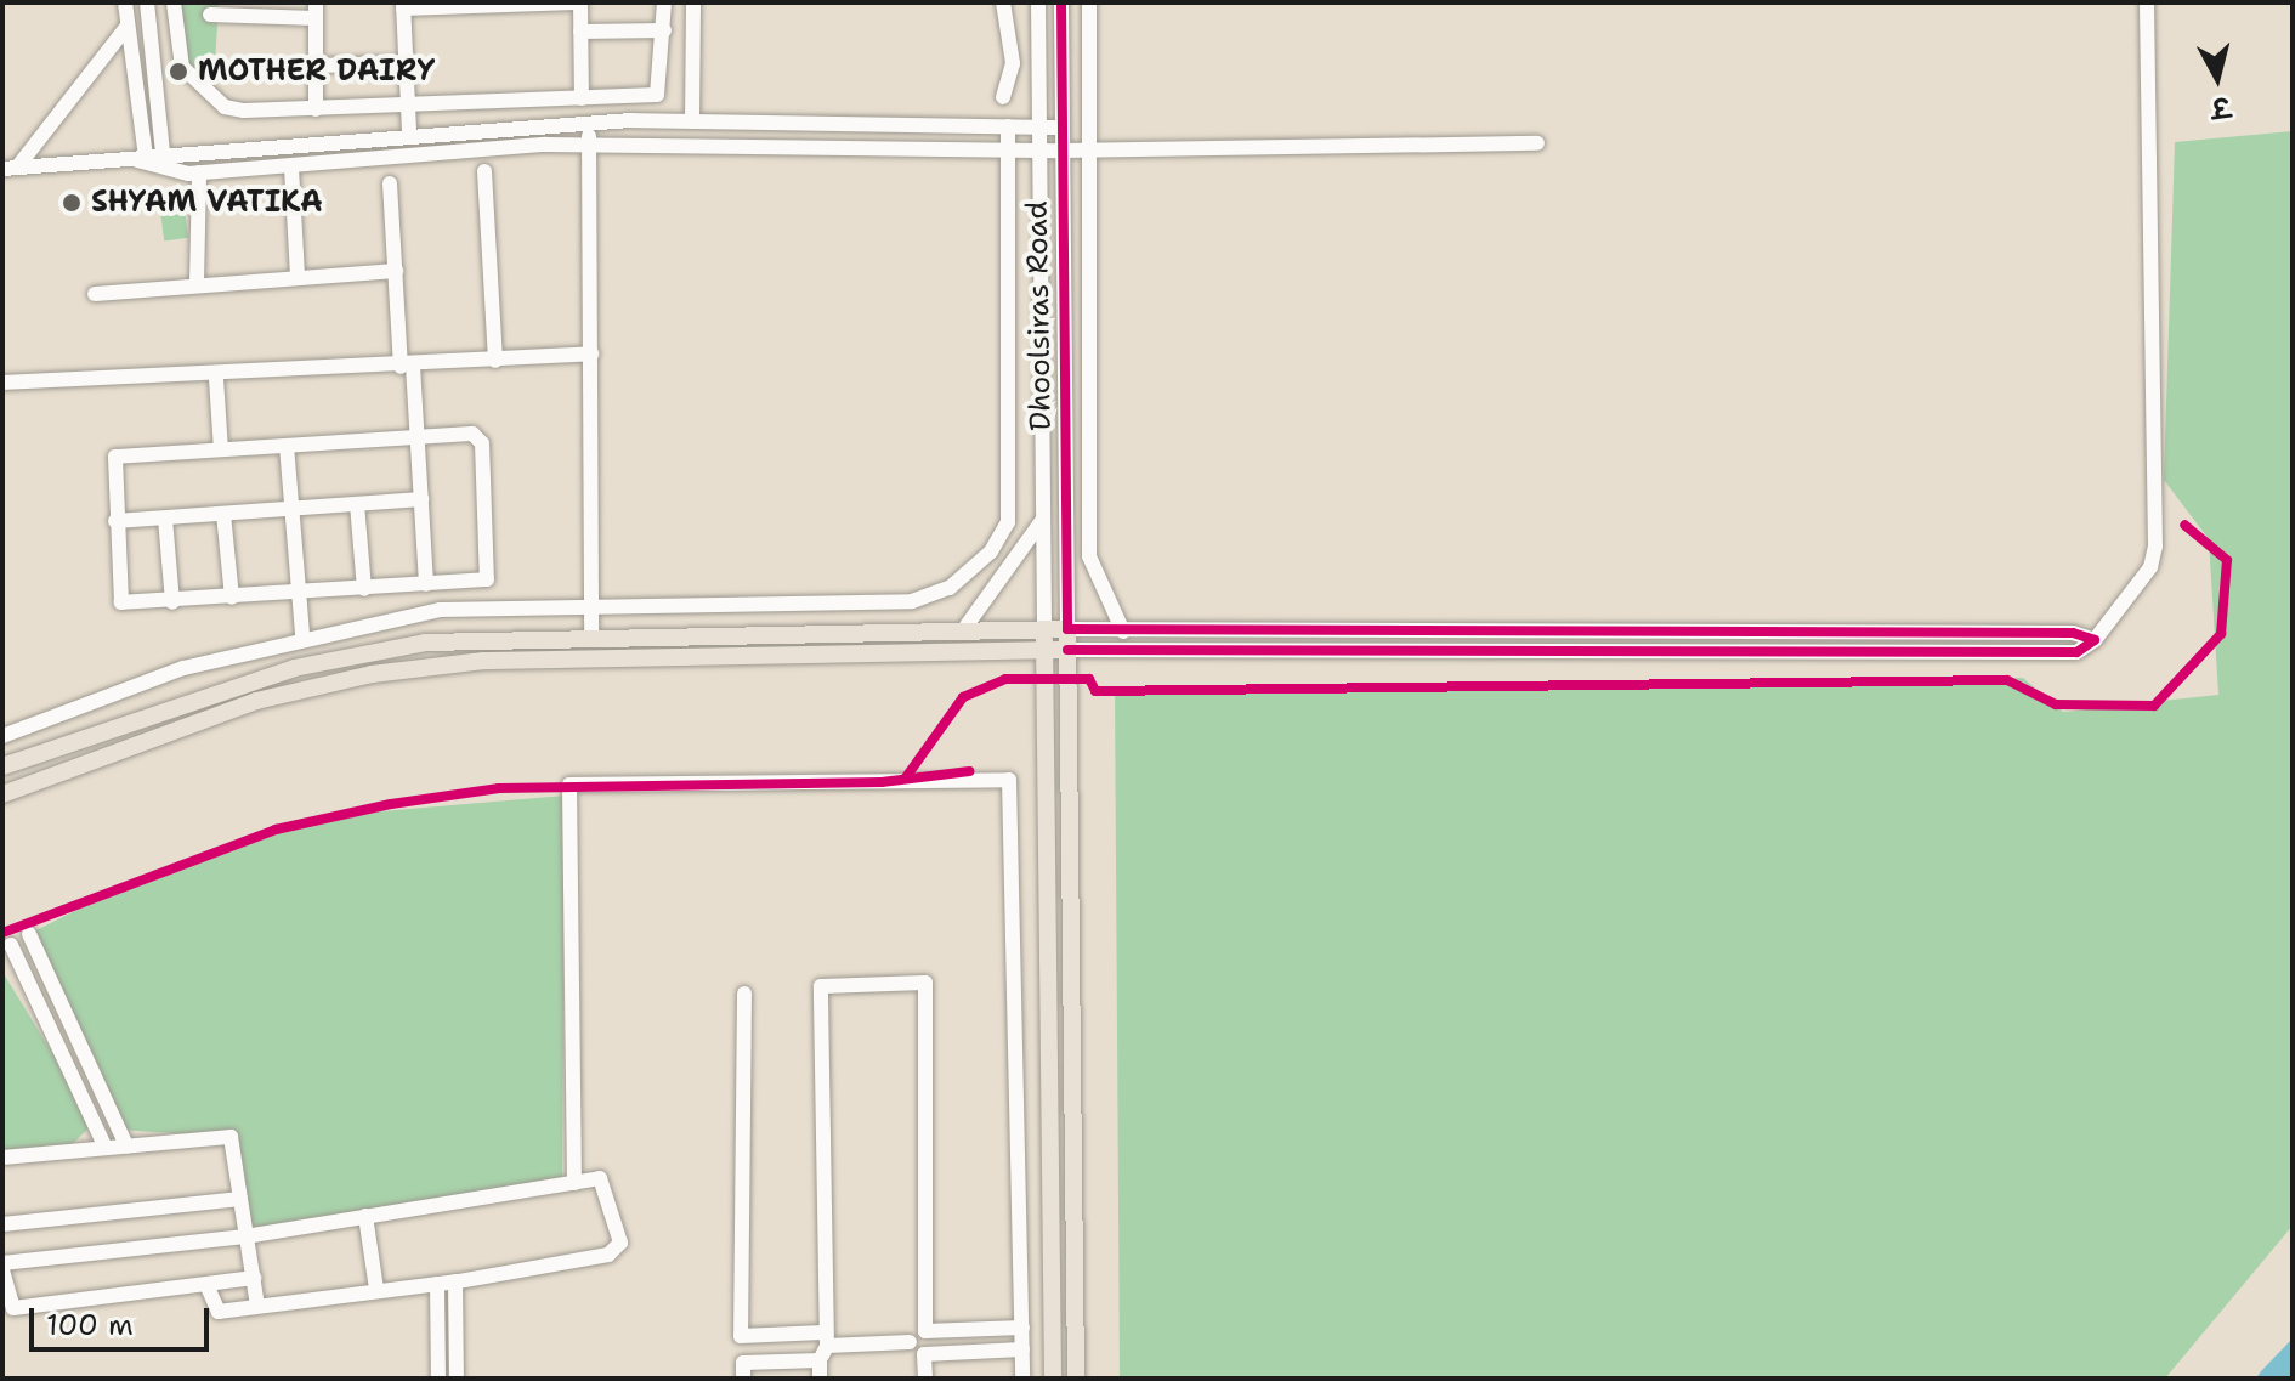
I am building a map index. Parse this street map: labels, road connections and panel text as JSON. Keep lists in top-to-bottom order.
{
  "streets": {
    "main road": ["Dhoolsiras Road"]
  },
  "places": ["MOTHER DAIRY", "SHYAM VATIKA"],
  "scale_bar": "100 m",
  "north": "bottom"
}
